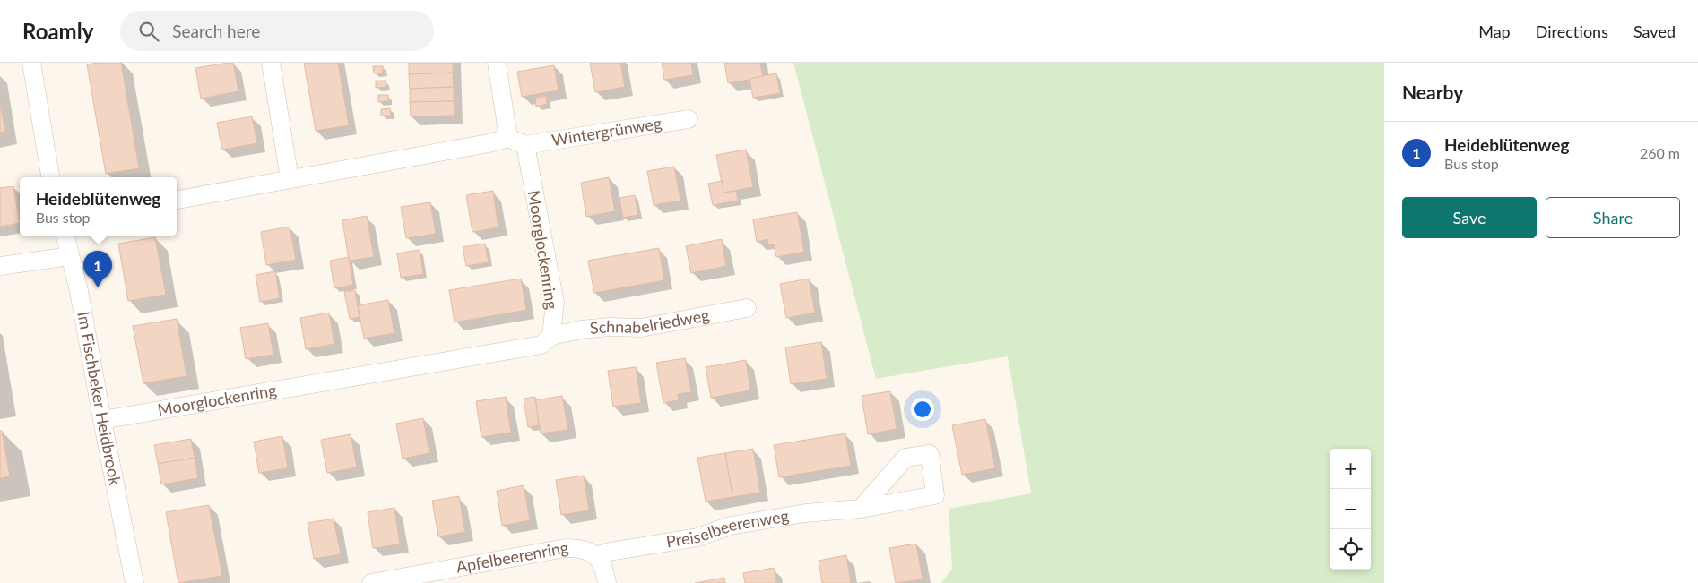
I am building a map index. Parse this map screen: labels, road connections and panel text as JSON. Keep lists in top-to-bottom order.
{
  "streets": {
    "street": [
      "Wintergrünweg",
      "Moorglockenring",
      "Schnabelriedweg",
      "Im Fischbeker Heidbrook",
      "Preiselbeerenweg",
      "Apfelbeerenring"
    ]
  },
  "crossings": [
    ["Wintergrünweg", "Moorglockenring"],
    ["Moorglockenring", "Schnabelriedweg"],
    ["Moorglockenring", "Im Fischbeker Heidbrook"],
    ["Preiselbeerenweg", "Apfelbeerenring"]
  ],
  "page": {
    "header": "Roamly",
    "search": "Search here",
    "nav": ["Map", "Directions", "Saved"],
    "heading": "Nearby",
    "list": [
      {
        "mark": "1",
        "name": "Heideblütenweg",
        "note": "Bus stop",
        "value": "260 m"
      }
    ],
    "popup": ["Heideblütenweg", "Bus stop"],
    "buttons": ["Save", "Share"],
    "pins": "1",
    "map_buttons": ["+", "−"]
  }
}
